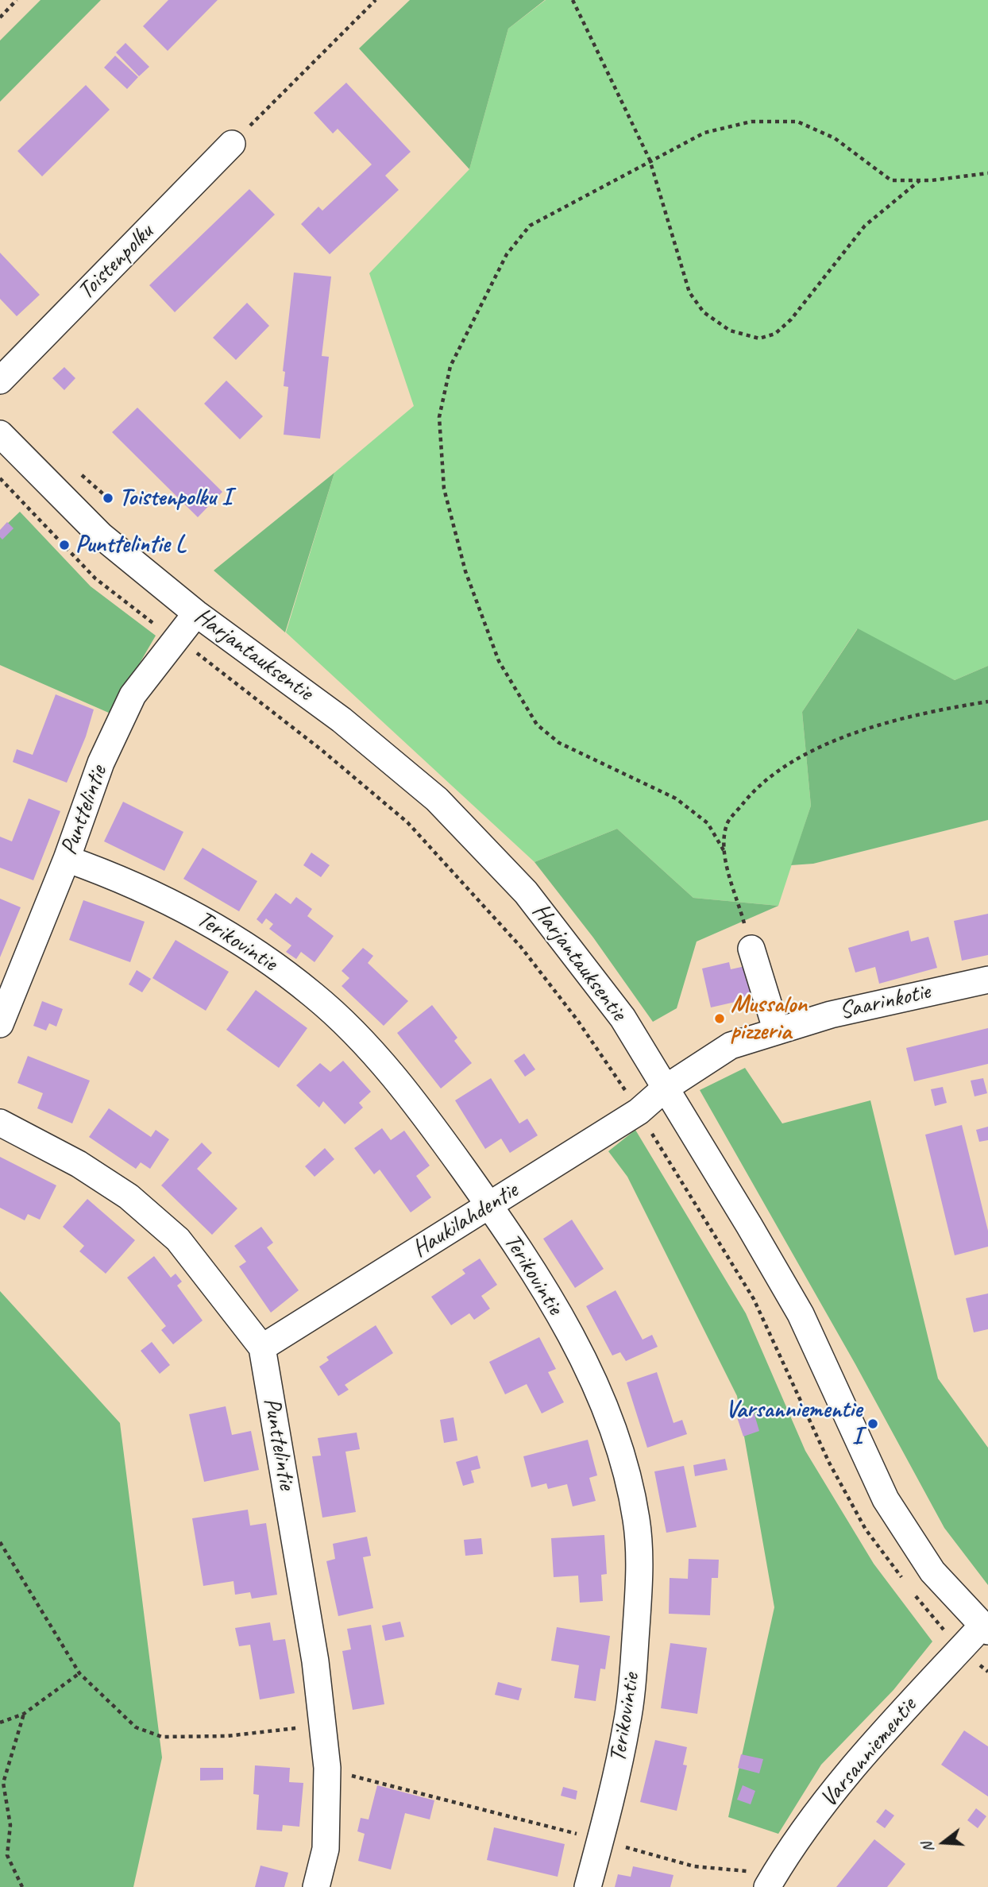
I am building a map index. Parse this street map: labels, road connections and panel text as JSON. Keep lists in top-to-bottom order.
{
  "streets": {
    "street": [
      "Toistenpolku",
      "Harjantauksentie",
      "Punttelintie",
      "Terikovintie",
      "Saarinkotie",
      "Haukilahdentie",
      "Varsanniementie"
    ]
  },
  "crossings": [
    ["Harjantauksentie", "Punttelintie"],
    ["Harjantauksentie", "Saarinkotie"],
    ["Harjantauksentie", "Haukilahdentie"],
    ["Harjantauksentie", "Varsanniementie"],
    ["Punttelintie", "Terikovintie"],
    ["Punttelintie", "Haukilahdentie"],
    ["Terikovintie", "Haukilahdentie"],
    ["Saarinkotie", "Haukilahdentie"]
  ],
  "places": [
    "Toistenpolku I",
    "Punttelintie L",
    "Mussalon pizzeria",
    "Varsanniementie I"
  ],
  "north": "left"
}
